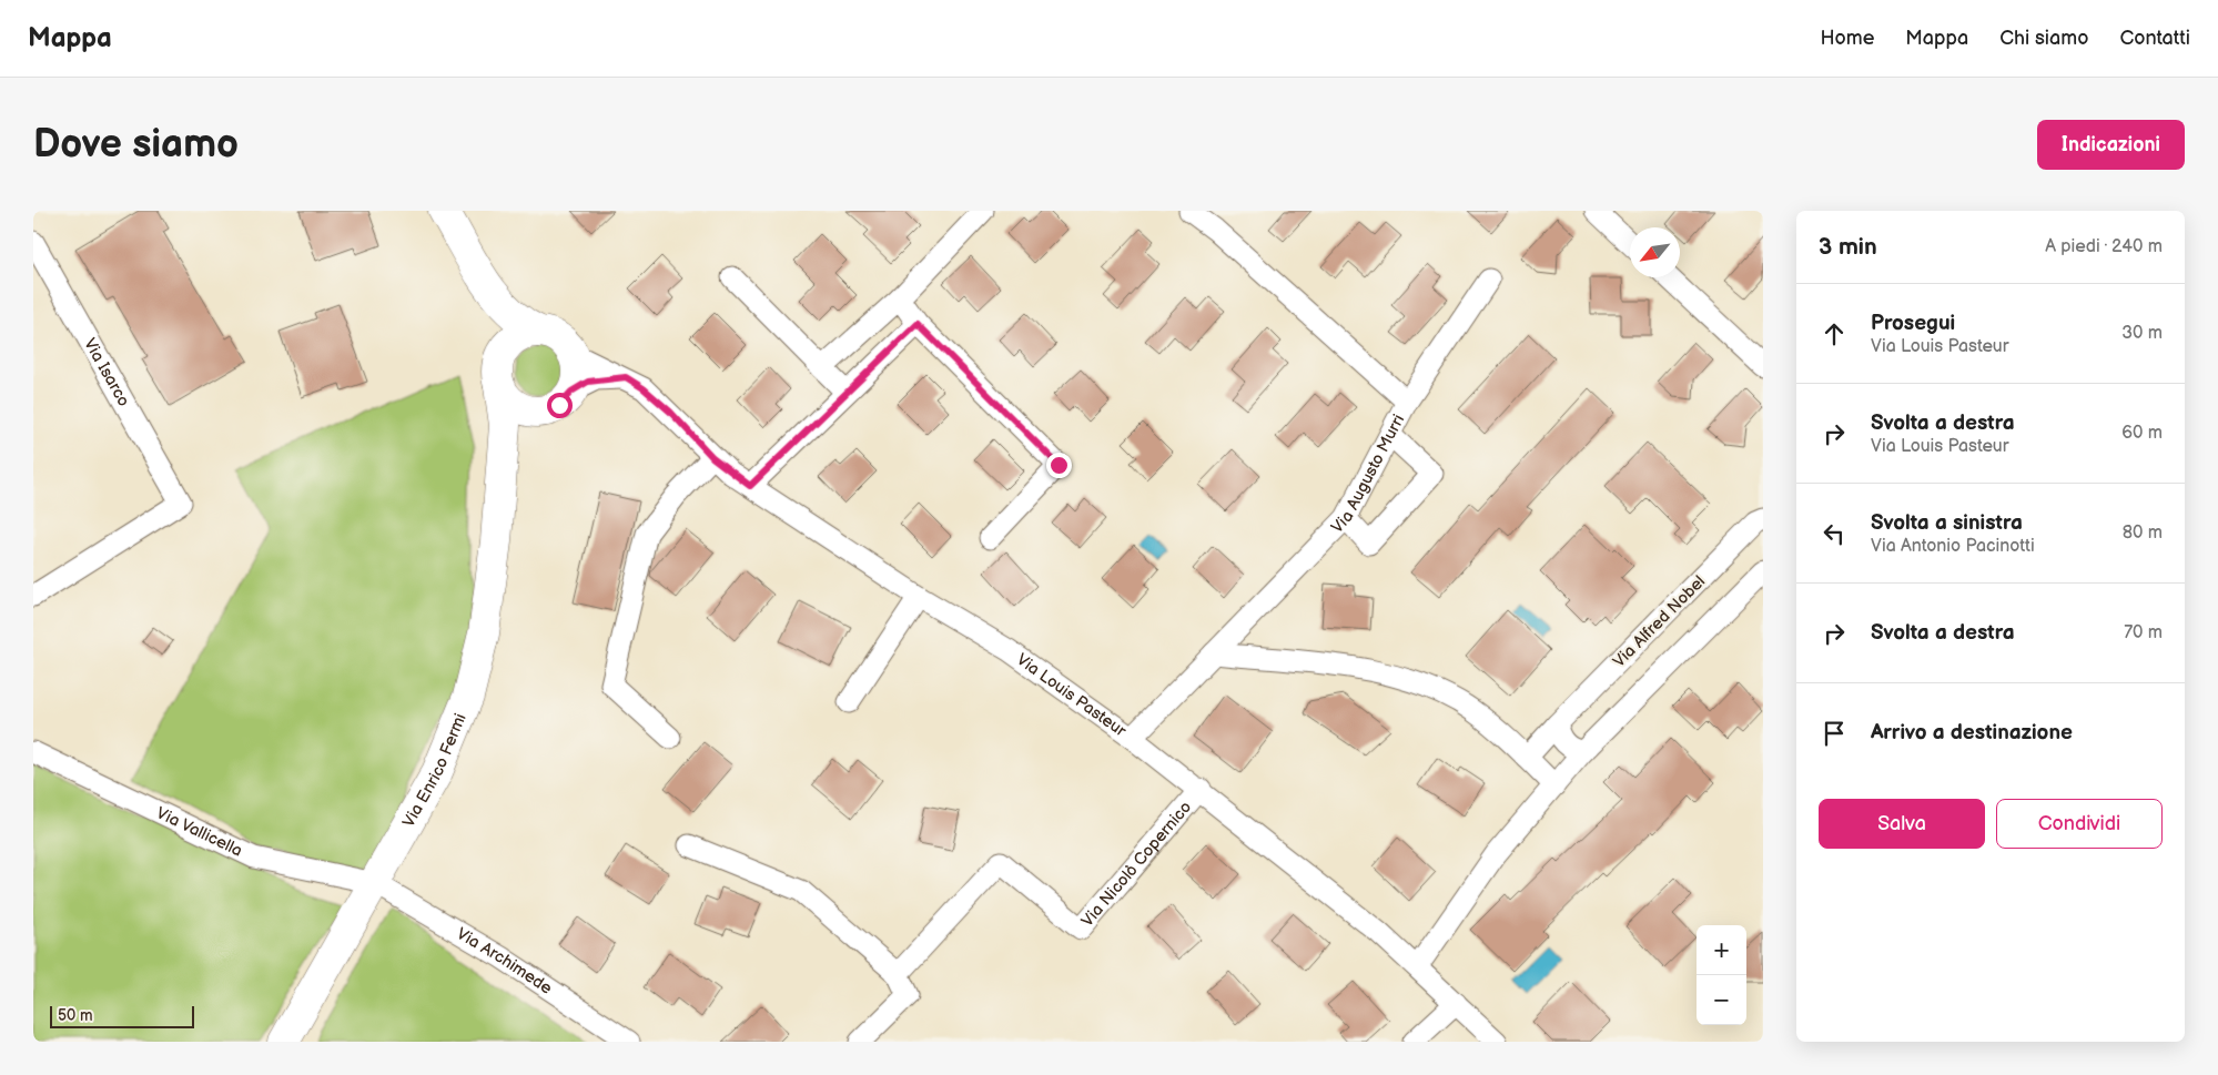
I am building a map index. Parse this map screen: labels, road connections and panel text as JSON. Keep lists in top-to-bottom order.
{
  "streets": {
    "street": [
      "Via Isarco",
      "Via Augusto Murri",
      "Via Alfred Nobel",
      "Via Louis Pasteur",
      "Via Enrico Fermi",
      "Via Vallicella",
      "Via Nicolò Copernico",
      "Via Archimede"
    ]
  },
  "crossings": [
    ["Via Augusto Murri", "Via Louis Pasteur"],
    ["Via Louis Pasteur", "Via Enrico Fermi"],
    ["Via Louis Pasteur", "Via Nicolò Copernico"],
    ["Via Enrico Fermi", "Via Vallicella"],
    ["Via Enrico Fermi", "Via Archimede"],
    ["Via Vallicella", "Via Archimede"]
  ],
  "scale_bar": "50 m",
  "north": "bottom left",
  "page": {
    "header": "Mappa",
    "nav": [
      "Home",
      "Mappa",
      "Chi siamo",
      "Contatti"
    ],
    "buttons": [
      "Indicazioni",
      ["Salva", "Condividi"]
    ],
    "title": "Dove siamo",
    "heading": ["3 min", "A piedi · 240 m"],
    "list": [
      ["Prosegui", "Via Louis Pasteur", "30 m"],
      ["Svolta a destra", "Via Louis Pasteur", "60 m"],
      ["Svolta a sinistra", "Via Antonio Pacinotti", "80 m"],
      ["Svolta a destra", "70 m"],
      "Arrivo a destinazione"
    ],
    "map_buttons": ["+", "−"],
    "scale": "50 m"
  }
}
